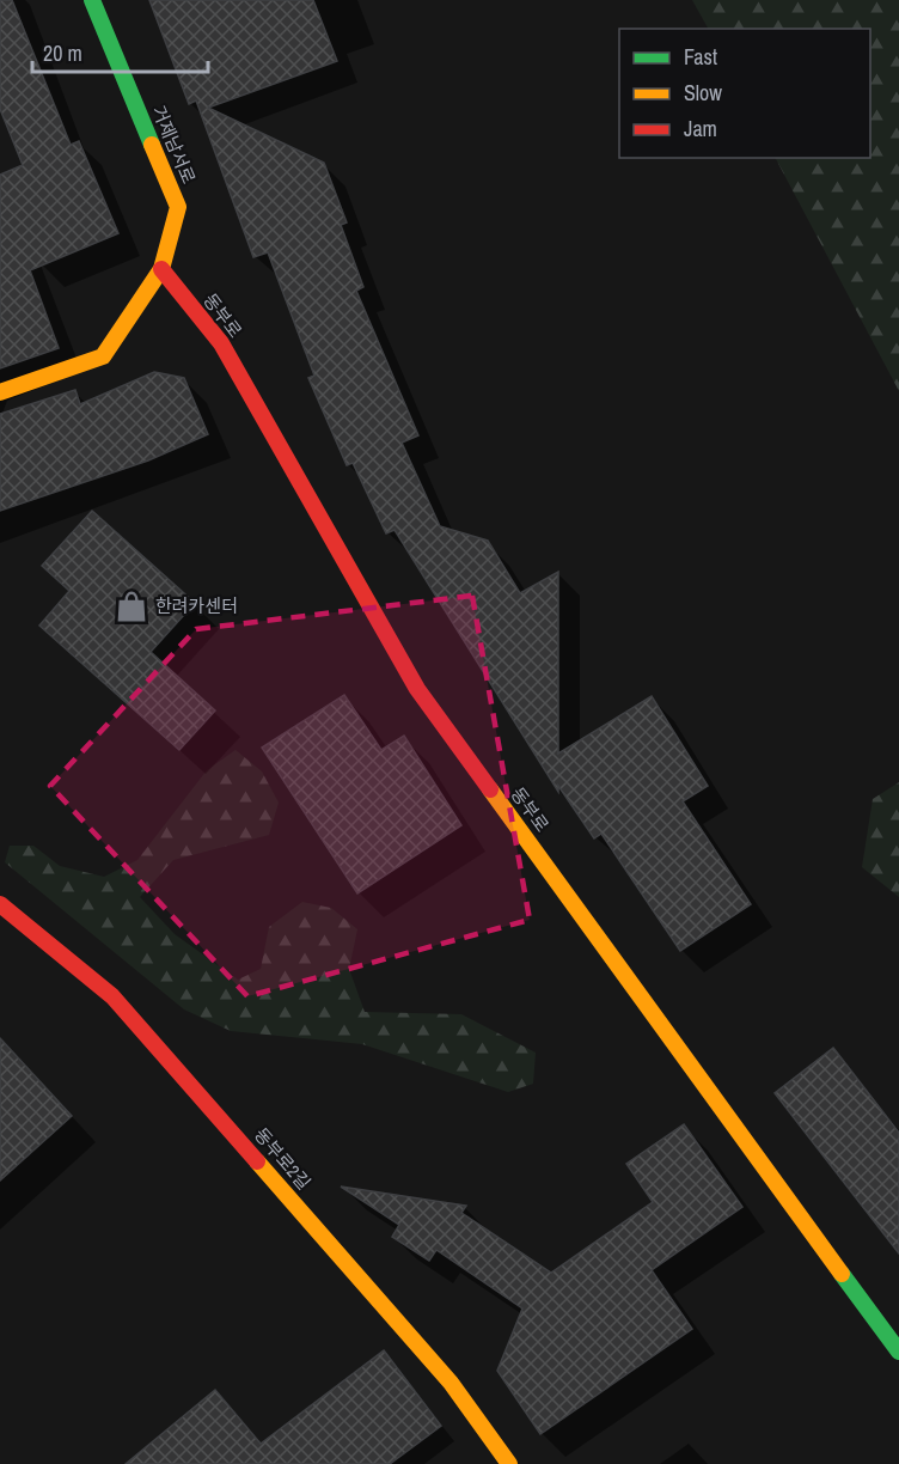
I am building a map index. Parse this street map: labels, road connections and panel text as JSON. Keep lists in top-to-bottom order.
{
  "streets": {
    "street": ["거제남서로", "동부로", "동부로2길"]
  },
  "crossings": [
    ["거제남서로", "동부로"]
  ],
  "places": {
    "shop": ["한려카센터"]
  },
  "legend": ["Fast", "Slow", "Jam"],
  "scale_bar": "20 m"
}
